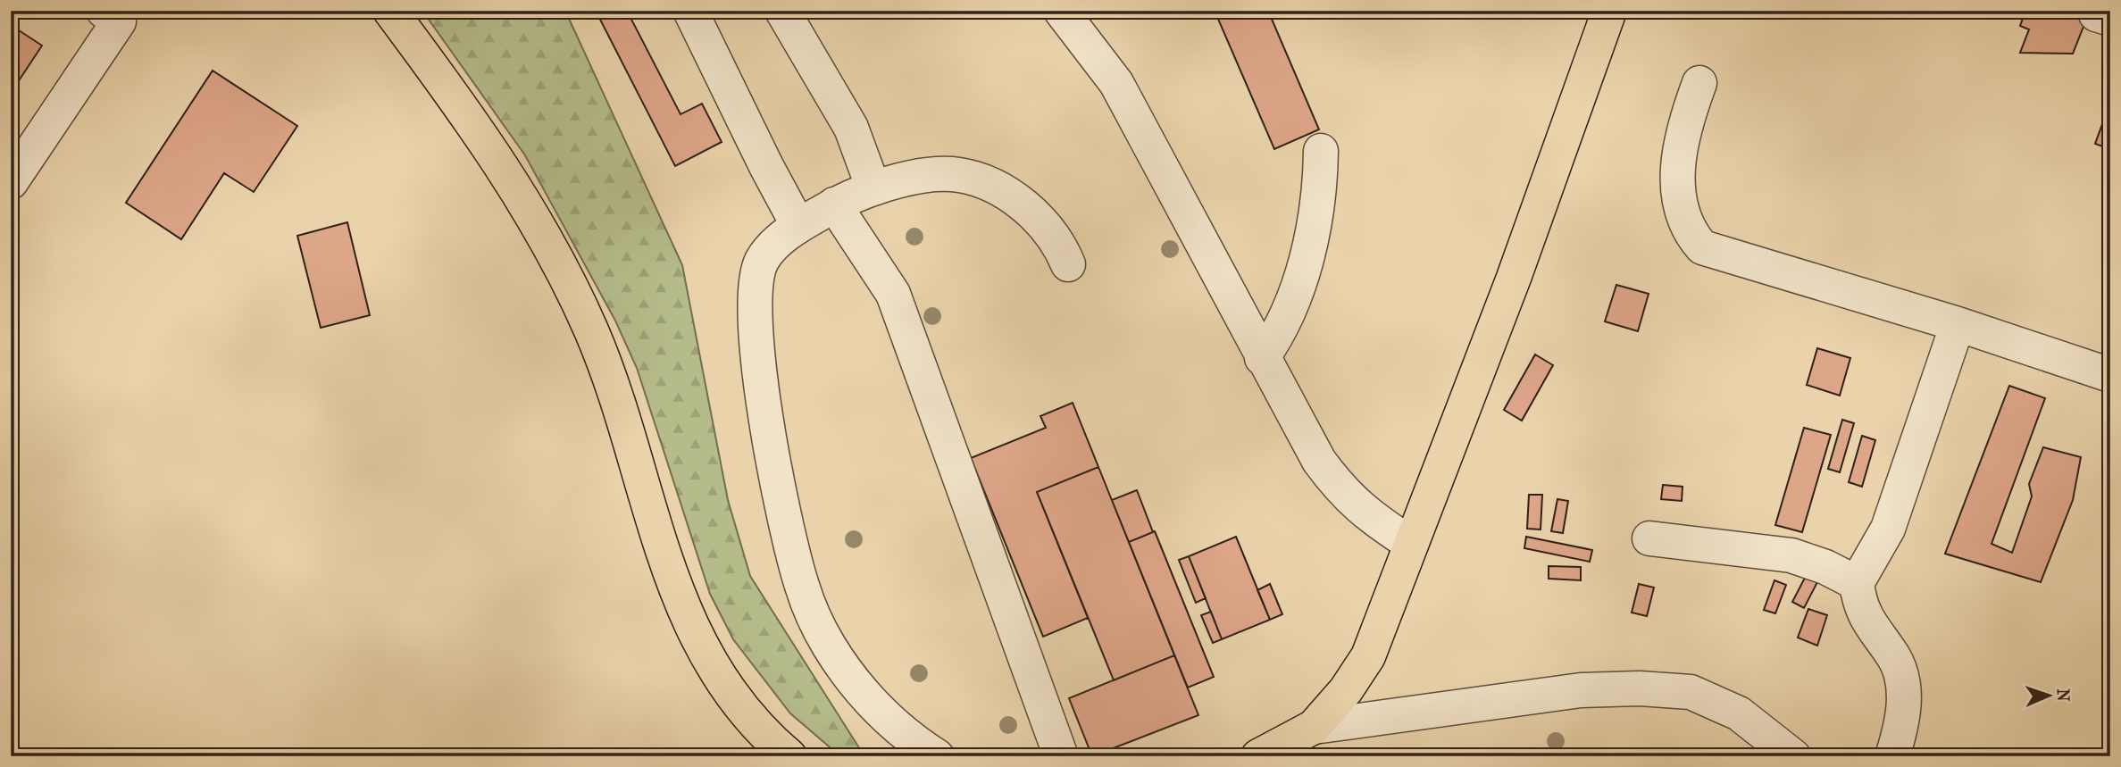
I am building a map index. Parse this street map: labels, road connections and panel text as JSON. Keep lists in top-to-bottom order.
{
  "north": "right"
}
